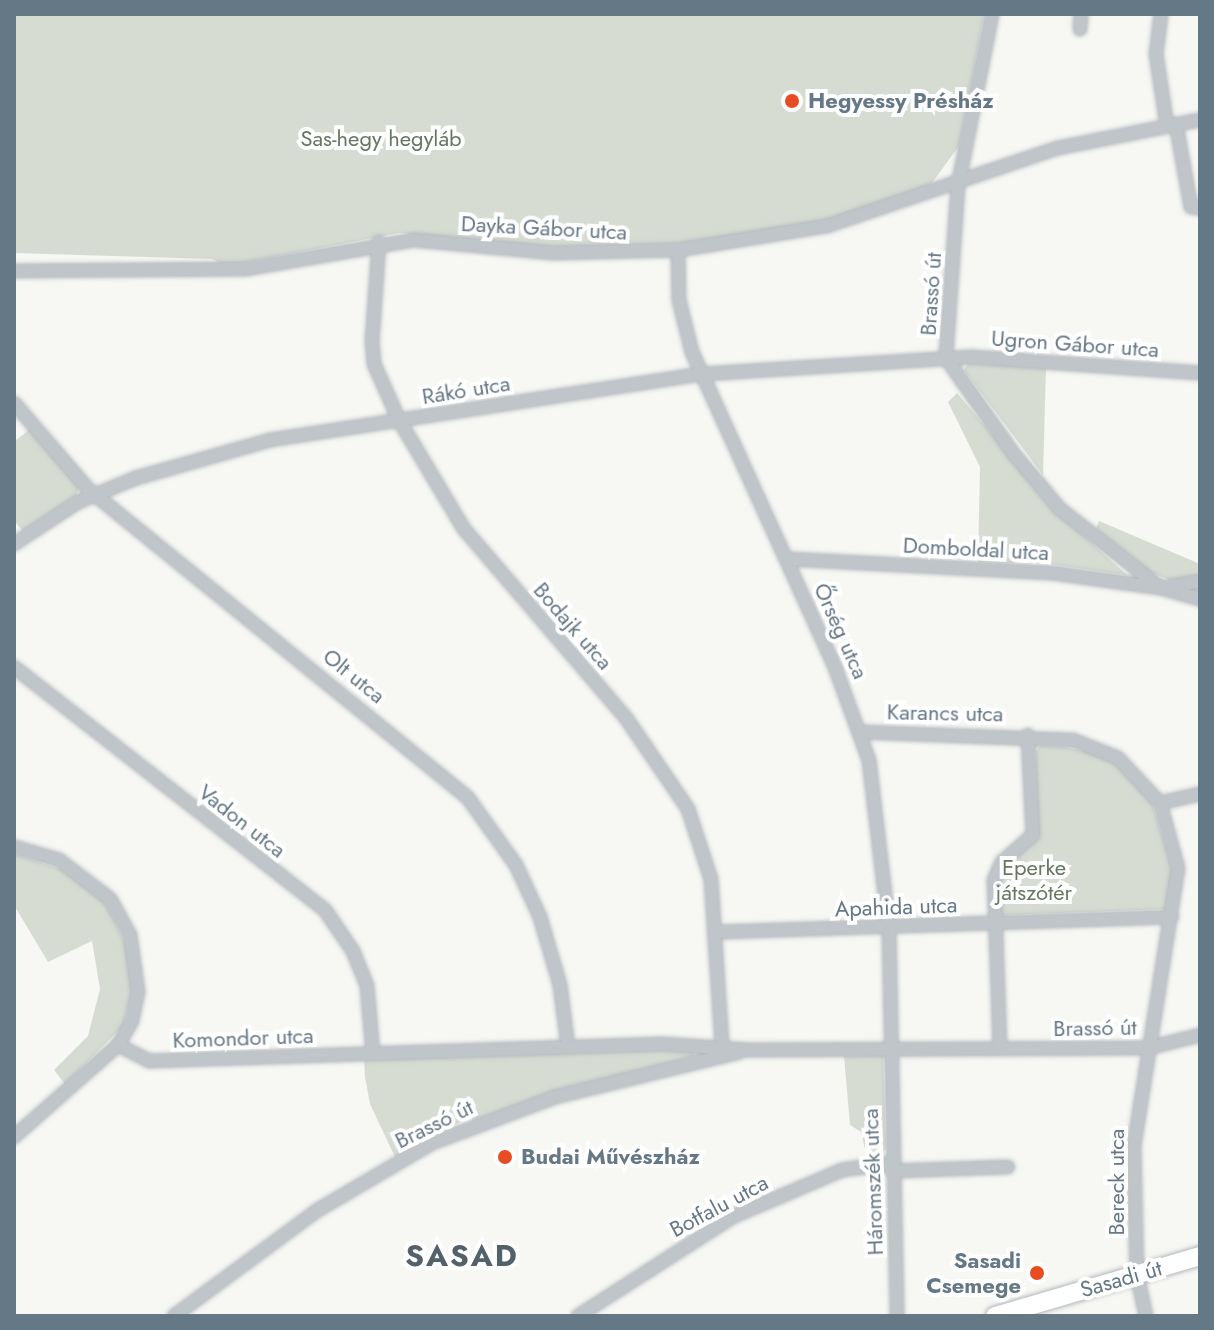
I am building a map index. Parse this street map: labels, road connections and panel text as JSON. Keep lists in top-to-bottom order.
{
  "streets": {
    "street": [
      "Dayka Gábor utca",
      "Brassó út",
      "Ugron Gábor utca",
      "Rákó utca",
      "Domboldal utca",
      "Bodajk utca",
      "Őrség utca",
      "Olt utca",
      "Karancs utca",
      "Vadon utca",
      "Apahida utca",
      "Komondor utca",
      "Háromszék utca",
      "Bereck utca",
      "Botfalu utca",
      "Sasadi út"
    ]
  },
  "crossings": [
    ["Dayka Gábor utca", "Brassó út"],
    ["Dayka Gábor utca", "Bodajk utca"],
    ["Dayka Gábor utca", "Őrség utca"],
    ["Brassó út", "Ugron Gábor utca"],
    ["Brassó út", "Rákó utca"],
    ["Brassó út", "Domboldal utca"],
    ["Brassó út", "Bodajk utca"],
    ["Brassó út", "Őrség utca"],
    ["Brassó út", "Olt utca"],
    ["Brassó út", "Vadon utca"],
    ["Brassó út", "Komondor utca"],
    ["Brassó út", "Háromszék utca"],
    ["Brassó út", "Bereck utca"],
    ["Ugron Gábor utca", "Rákó utca"],
    ["Rákó utca", "Bodajk utca"],
    ["Rákó utca", "Őrség utca"],
    ["Rákó utca", "Olt utca"],
    ["Domboldal utca", "Őrség utca"],
    ["Bodajk utca", "Apahida utca"],
    ["Őrség utca", "Karancs utca"],
    ["Őrség utca", "Apahida utca"],
    ["Őrség utca", "Háromszék utca"],
    ["Karancs utca", "Bereck utca"],
    ["Vadon utca", "Komondor utca"],
    ["Apahida utca", "Bereck utca"],
    ["Háromszék utca", "Botfalu utca"],
    ["Bereck utca", "Sasadi út"]
  ],
  "districts": ["SASAD"],
  "parks": ["Sas-hegy hegyláb", "Eperke játszótér"],
  "places": ["Hegyessy Présház", "Budai Művészház", "Sasadi Csemege"]
}
